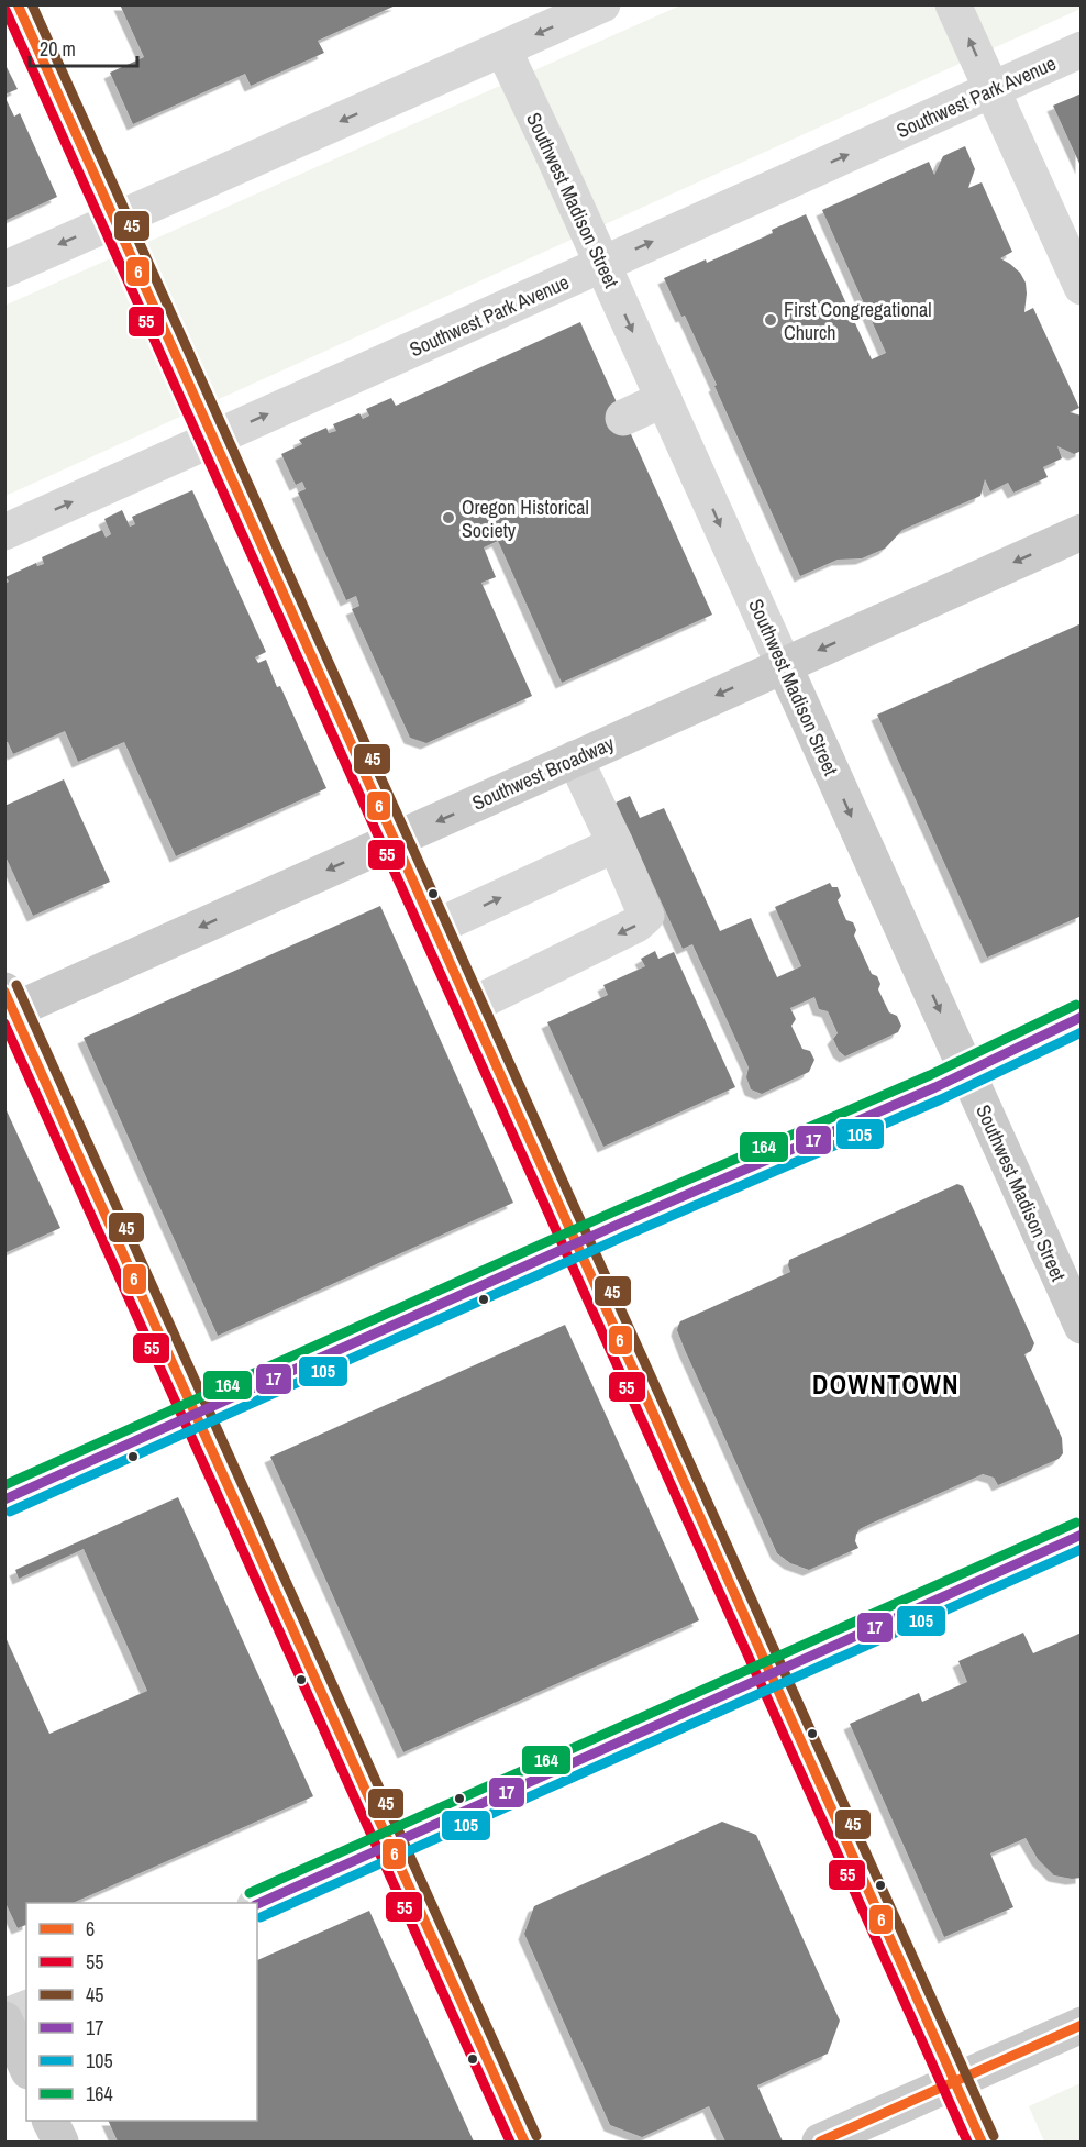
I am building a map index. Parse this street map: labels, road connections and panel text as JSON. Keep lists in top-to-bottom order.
{
  "streets": {
    "main road": ["Southwest Madison Street", "Southwest Broadway"],
    "street": ["Southwest Park Avenue"]
  },
  "crossings": [
    ["Southwest Park Avenue", "Southwest Madison Street"],
    ["Southwest Madison Street", "Southwest Broadway"]
  ],
  "one_way": ["Southwest Madison Street", "Southwest Broadway"],
  "districts": ["DOWNTOWN"],
  "places": ["First Congregational Church", "Oregon Historical Society"],
  "lines": [
    "transit line 6",
    "transit line 45",
    "transit line 55",
    "transit line 164",
    "transit line 17",
    "transit line 105"
  ],
  "legend": [
    "6",
    "55",
    "45",
    "17",
    "105",
    "164"
  ],
  "scale_bar": "20 m"
}
